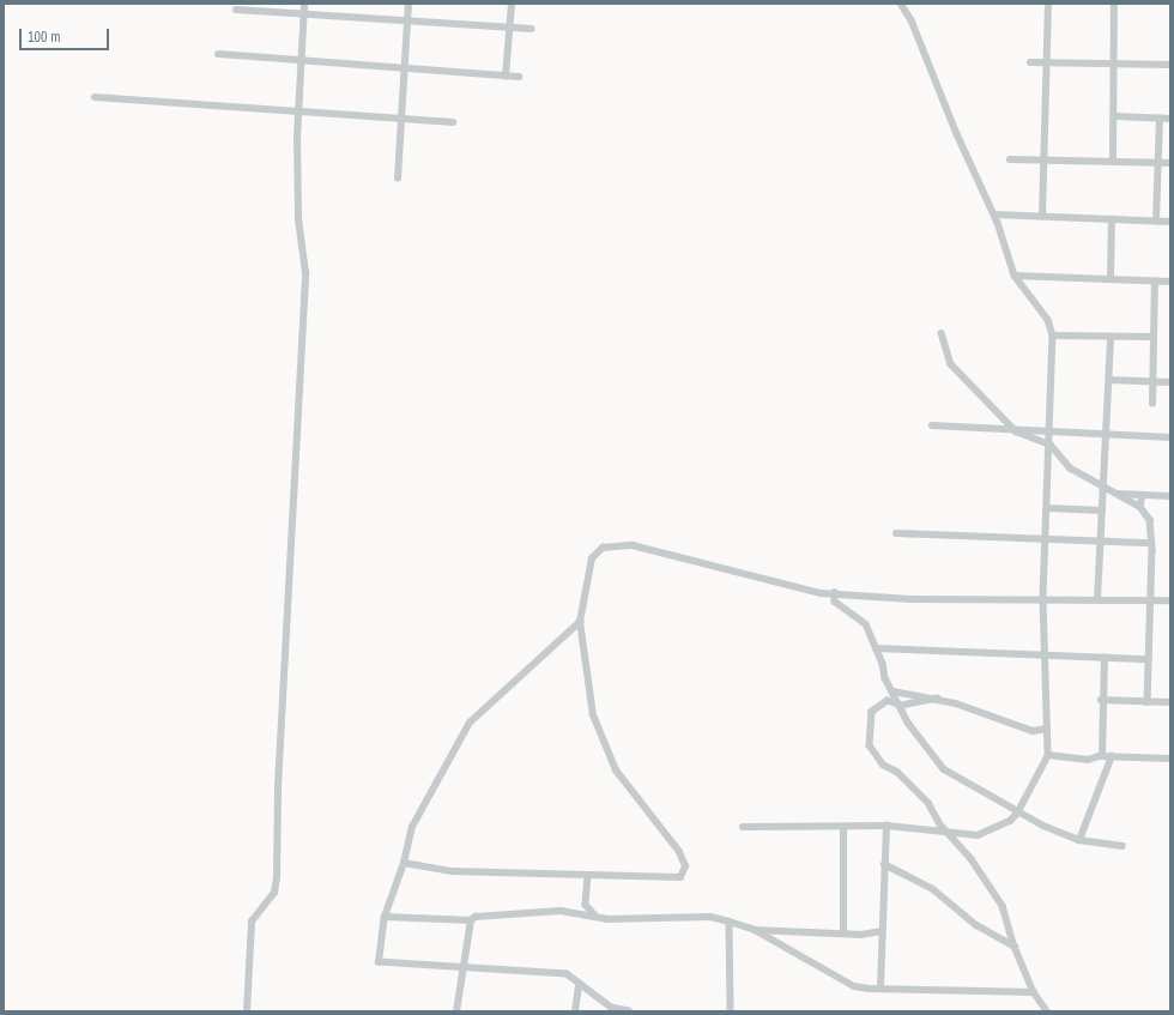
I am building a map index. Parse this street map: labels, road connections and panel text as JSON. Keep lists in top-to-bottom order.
{
  "scale_bar": "100 m"
}
